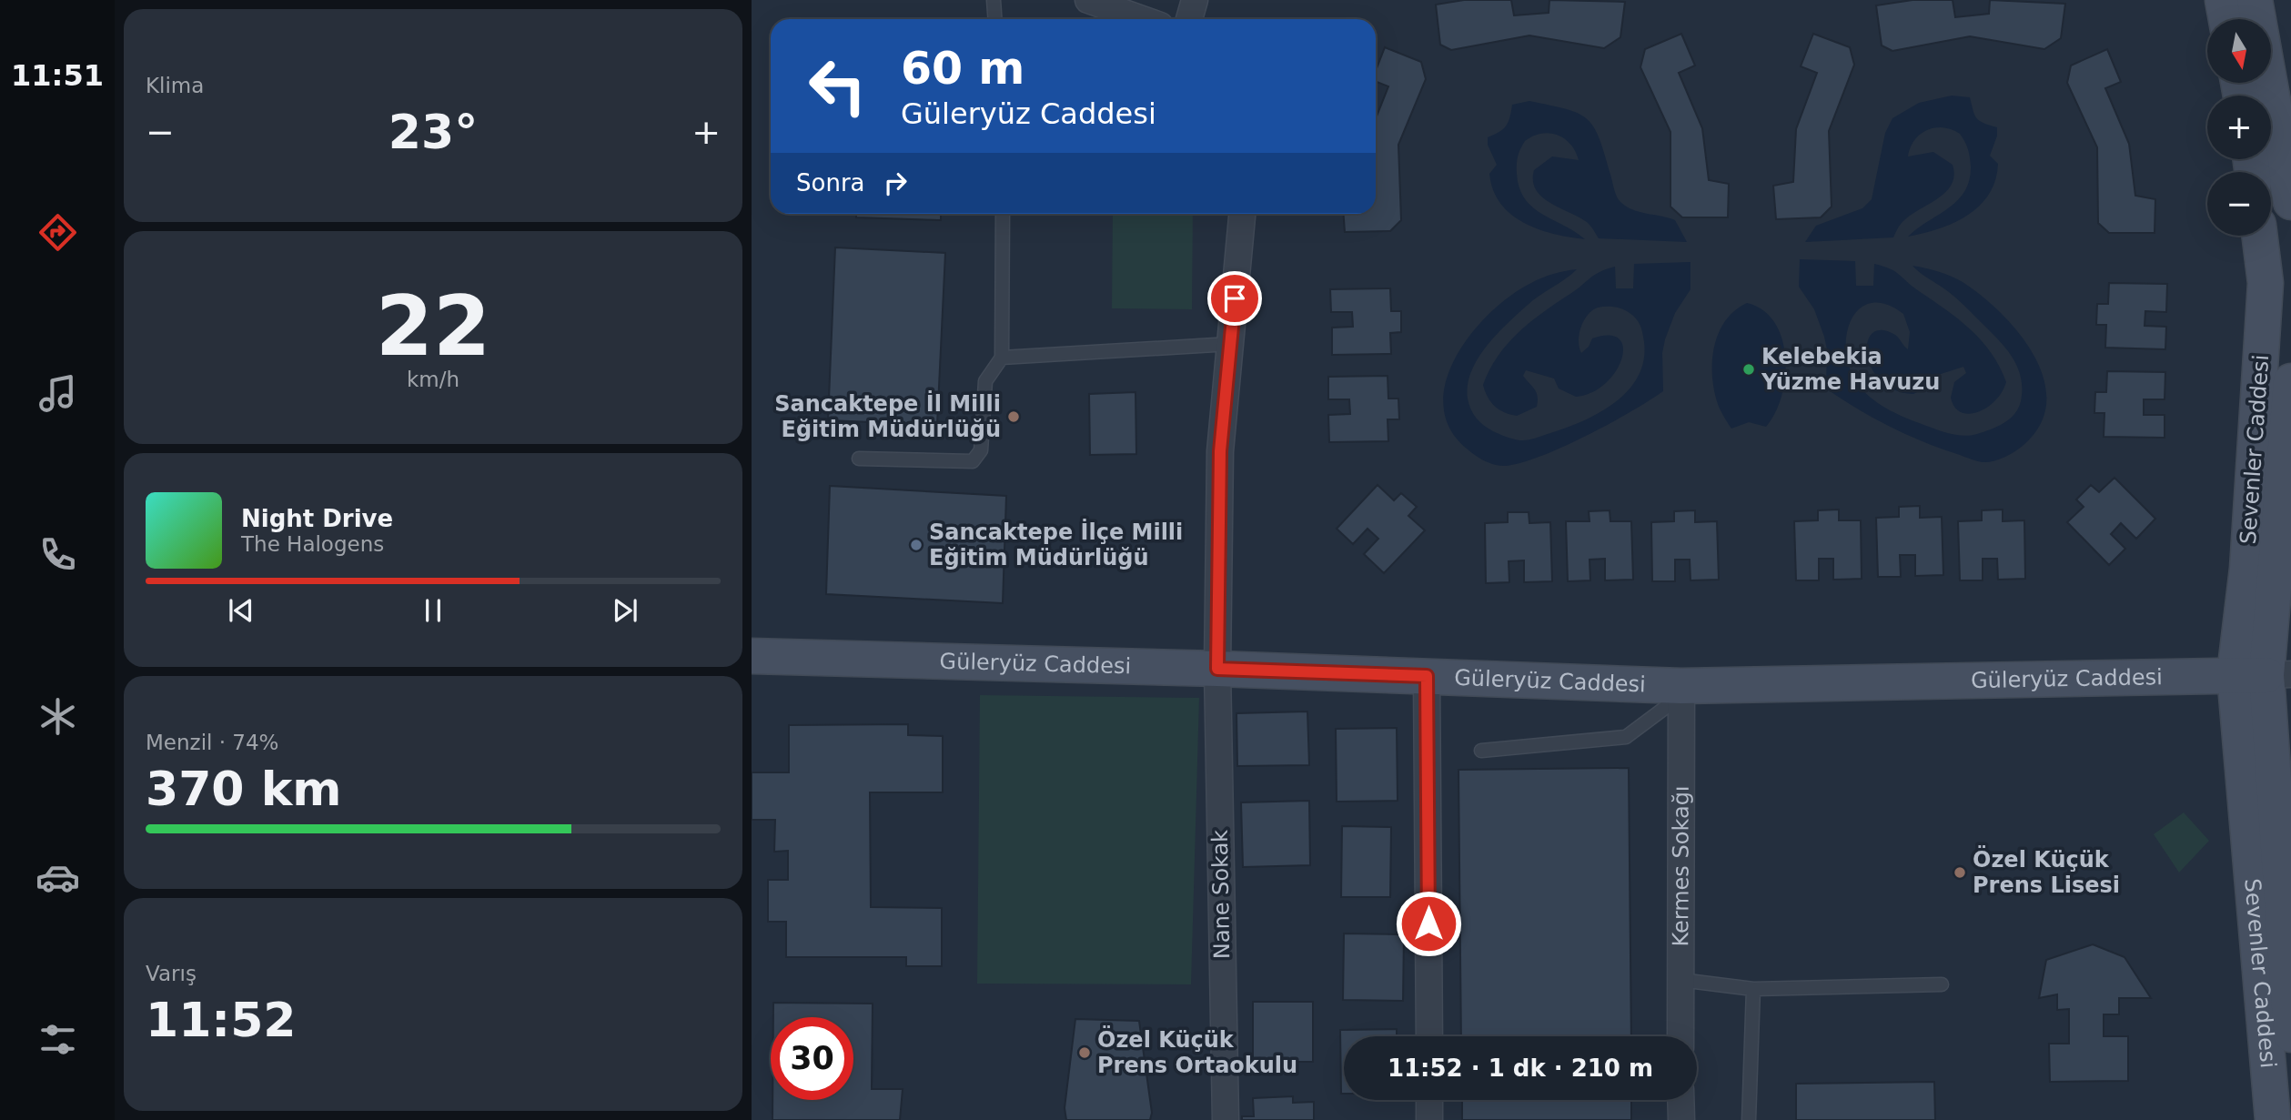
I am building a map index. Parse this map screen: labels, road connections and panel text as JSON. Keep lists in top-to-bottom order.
{
  "streets": {
    "main road": ["Sevenler Caddesi", "Güleryüz Caddesi"],
    "street": ["Kermes Sokağı", "Nane Sokak"]
  },
  "crossings": [
    ["Sevenler Caddesi", "Güleryüz Caddesi"],
    ["Güleryüz Caddesi", "Kermes Sokağı"],
    ["Güleryüz Caddesi", "Nane Sokak"]
  ],
  "places": [
    "Kelebekia Yüzme Havuzu",
    "Sancaktepe İl Milli Eğitim Müdürlüğü",
    "Sancaktepe İlçe Milli Eğitim Müdürlüğü",
    "Özel Küçük Prens Lisesi",
    "Özel Küçük Prens Ortaokulu"
  ],
  "north": "bottom",
  "page": {
    "tabs": "11:51",
    "tile": [
      "Klima",
      ["22", "km/h"],
      ["Menzil · 74%", "370 km"],
      ["Varış", "11:52"]
    ],
    "map_buttons": ["+", "−"],
    "turn": ["60 m", "Güleryüz Caddesi"],
    "heat": ["−", "23°", "+"],
    "then": "Sonra",
    "song": ["Night Drive", "The Halogens"],
    "limit": "30",
    "trip": "11:52 · 1 dk · 210 m"
  }
}
